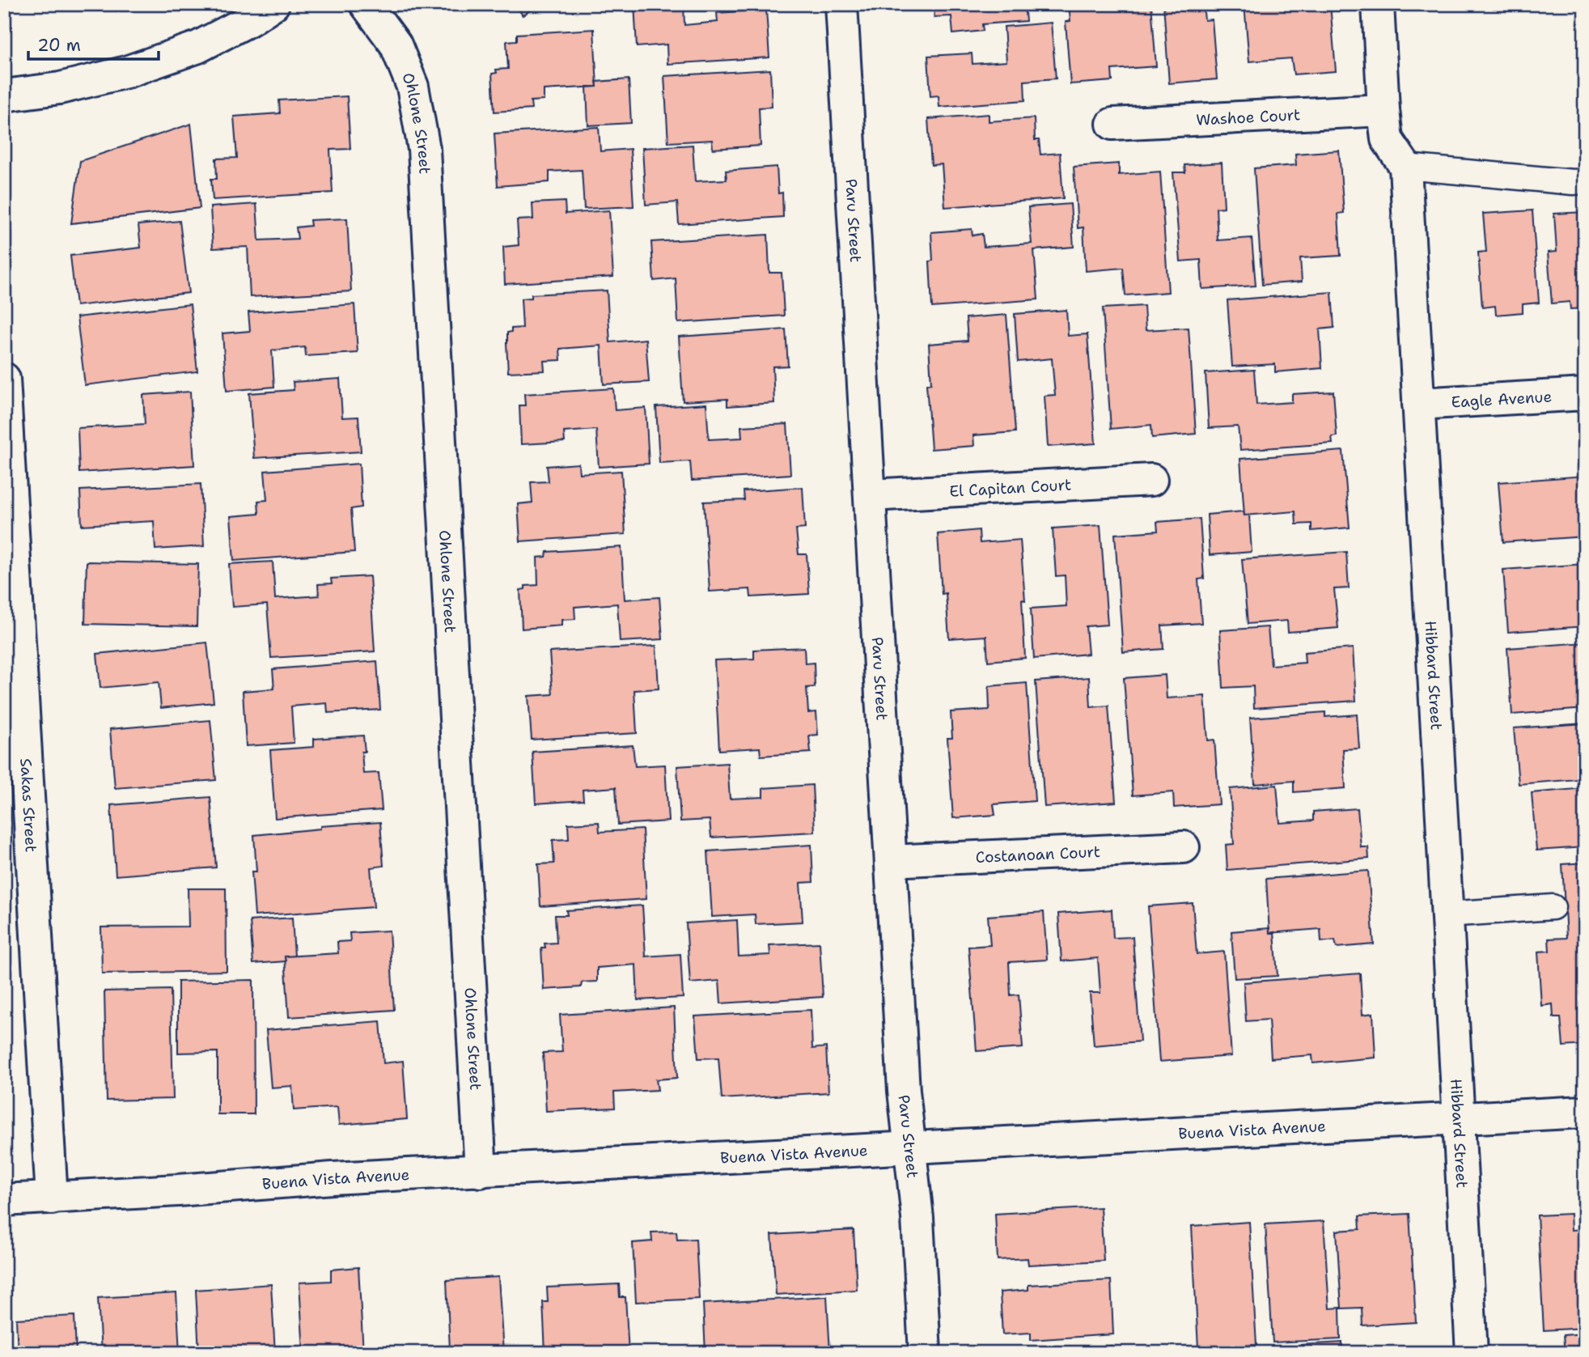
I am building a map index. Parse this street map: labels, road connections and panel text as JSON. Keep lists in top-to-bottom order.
{
  "streets": {
    "street": [
      "Washoe Court",
      "Ohlone Street",
      "Paru Street",
      "Eagle Avenue",
      "El Capitan Court",
      "Hibbard Street",
      "Sakas Street",
      "Costanoan Court",
      "Buena Vista Avenue"
    ]
  },
  "crossings": [
    ["Ohlone Street", "Buena Vista Avenue"],
    ["Paru Street", "El Capitan Court"],
    ["Paru Street", "Costanoan Court"],
    ["Paru Street", "Buena Vista Avenue"],
    ["Eagle Avenue", "Hibbard Street"],
    ["Hibbard Street", "Buena Vista Avenue"],
    ["Sakas Street", "Buena Vista Avenue"]
  ],
  "scale_bar": "20 m"
}
